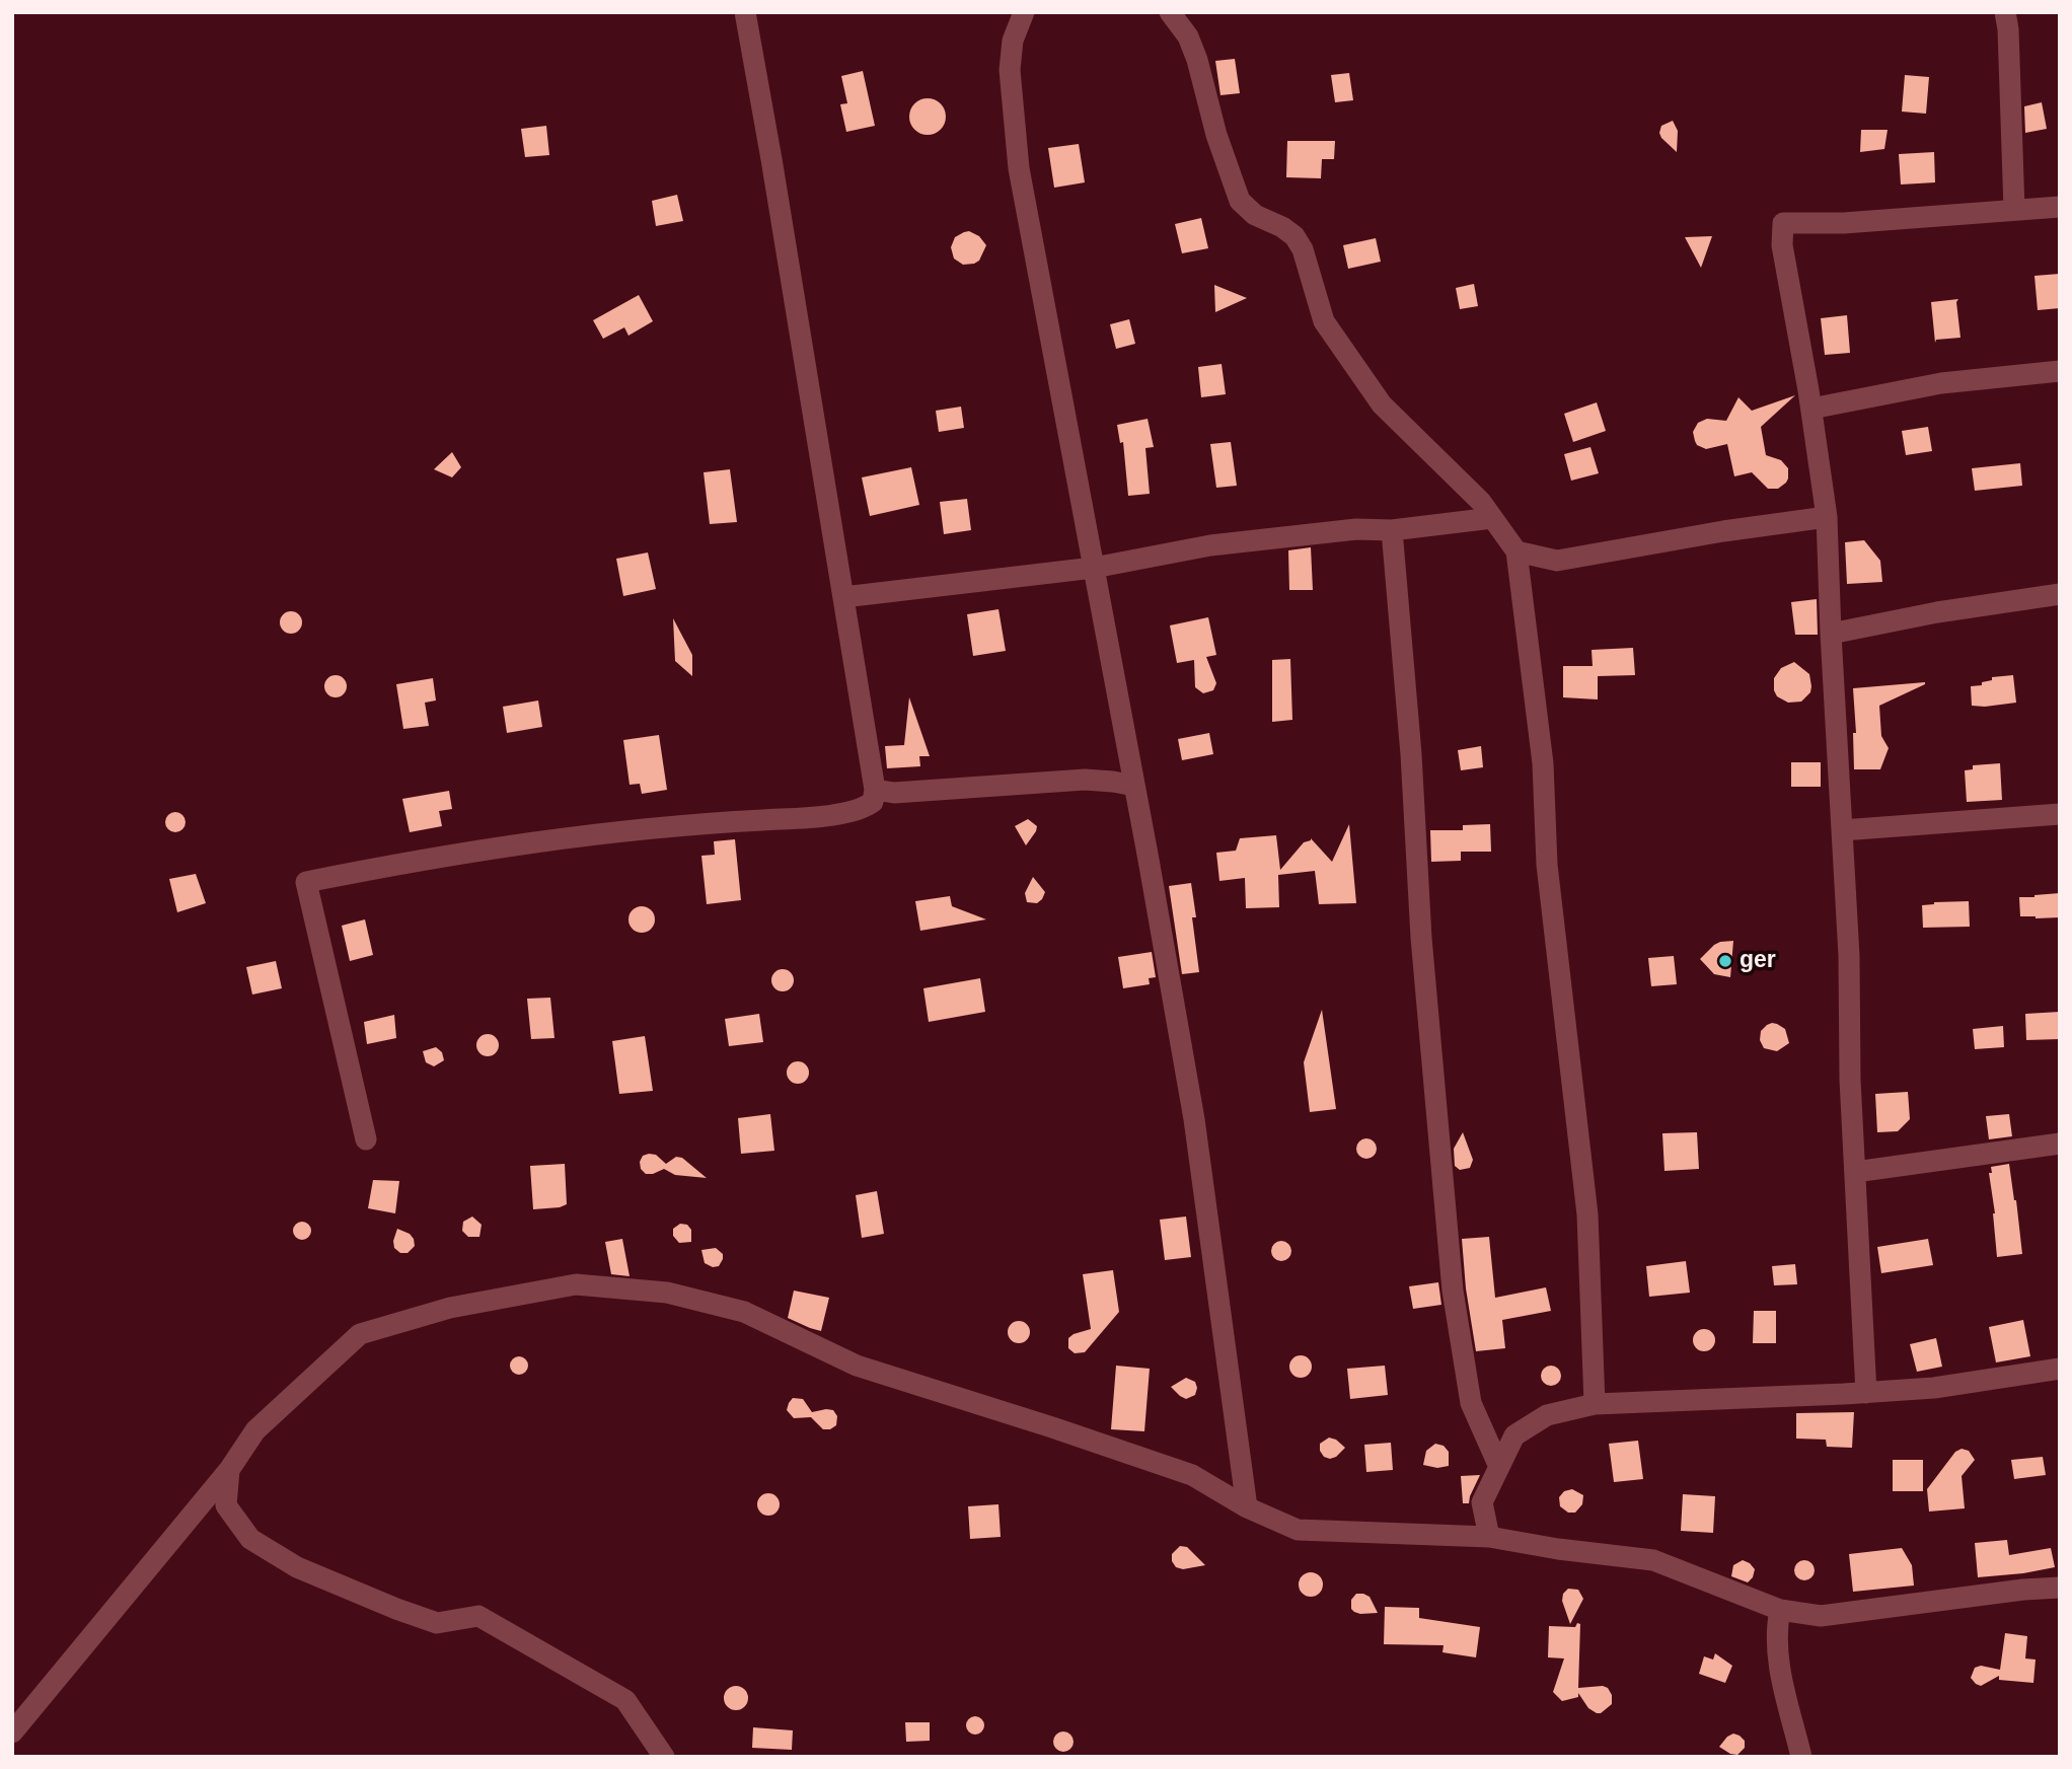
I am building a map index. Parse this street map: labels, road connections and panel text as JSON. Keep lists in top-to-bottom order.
{
  "places": ["ger"]
}
